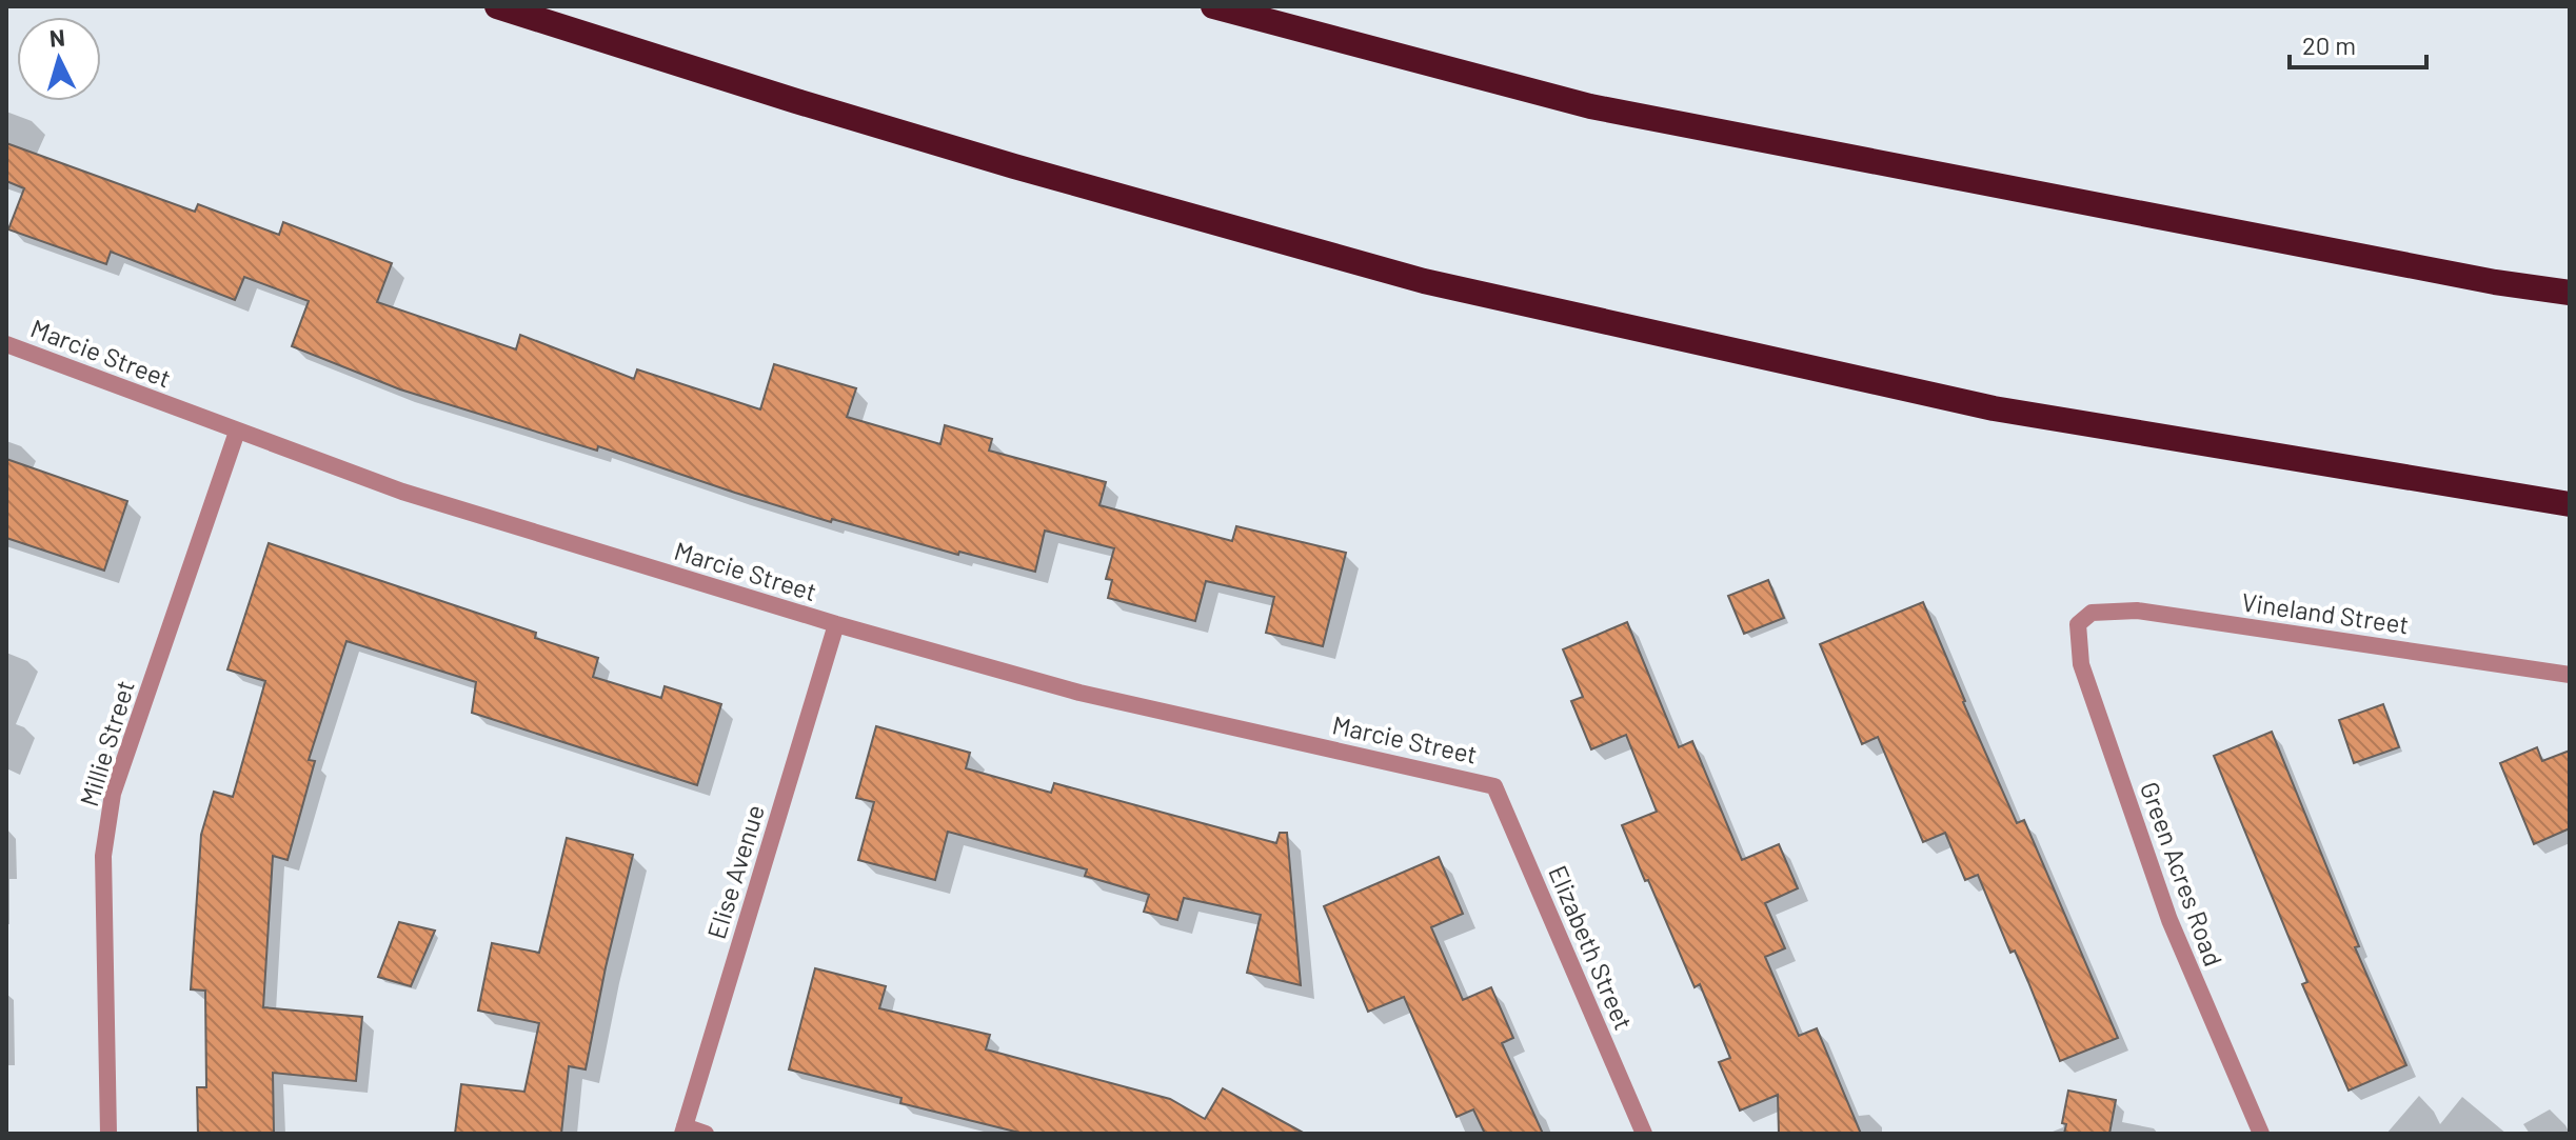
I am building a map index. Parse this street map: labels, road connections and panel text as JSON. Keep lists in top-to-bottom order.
{
  "streets": {
    "street": [
      "Marcie Street",
      "Vineland Street",
      "Millie Street",
      "Elise Avenue",
      "Green Acres Road",
      "Elizabeth Street"
    ]
  },
  "crossings": [
    ["Marcie Street", "Millie Street"],
    ["Marcie Street", "Elise Avenue"],
    ["Marcie Street", "Elizabeth Street"],
    ["Vineland Street", "Green Acres Road"]
  ],
  "scale_bar": "20 m",
  "north": "top"
}
